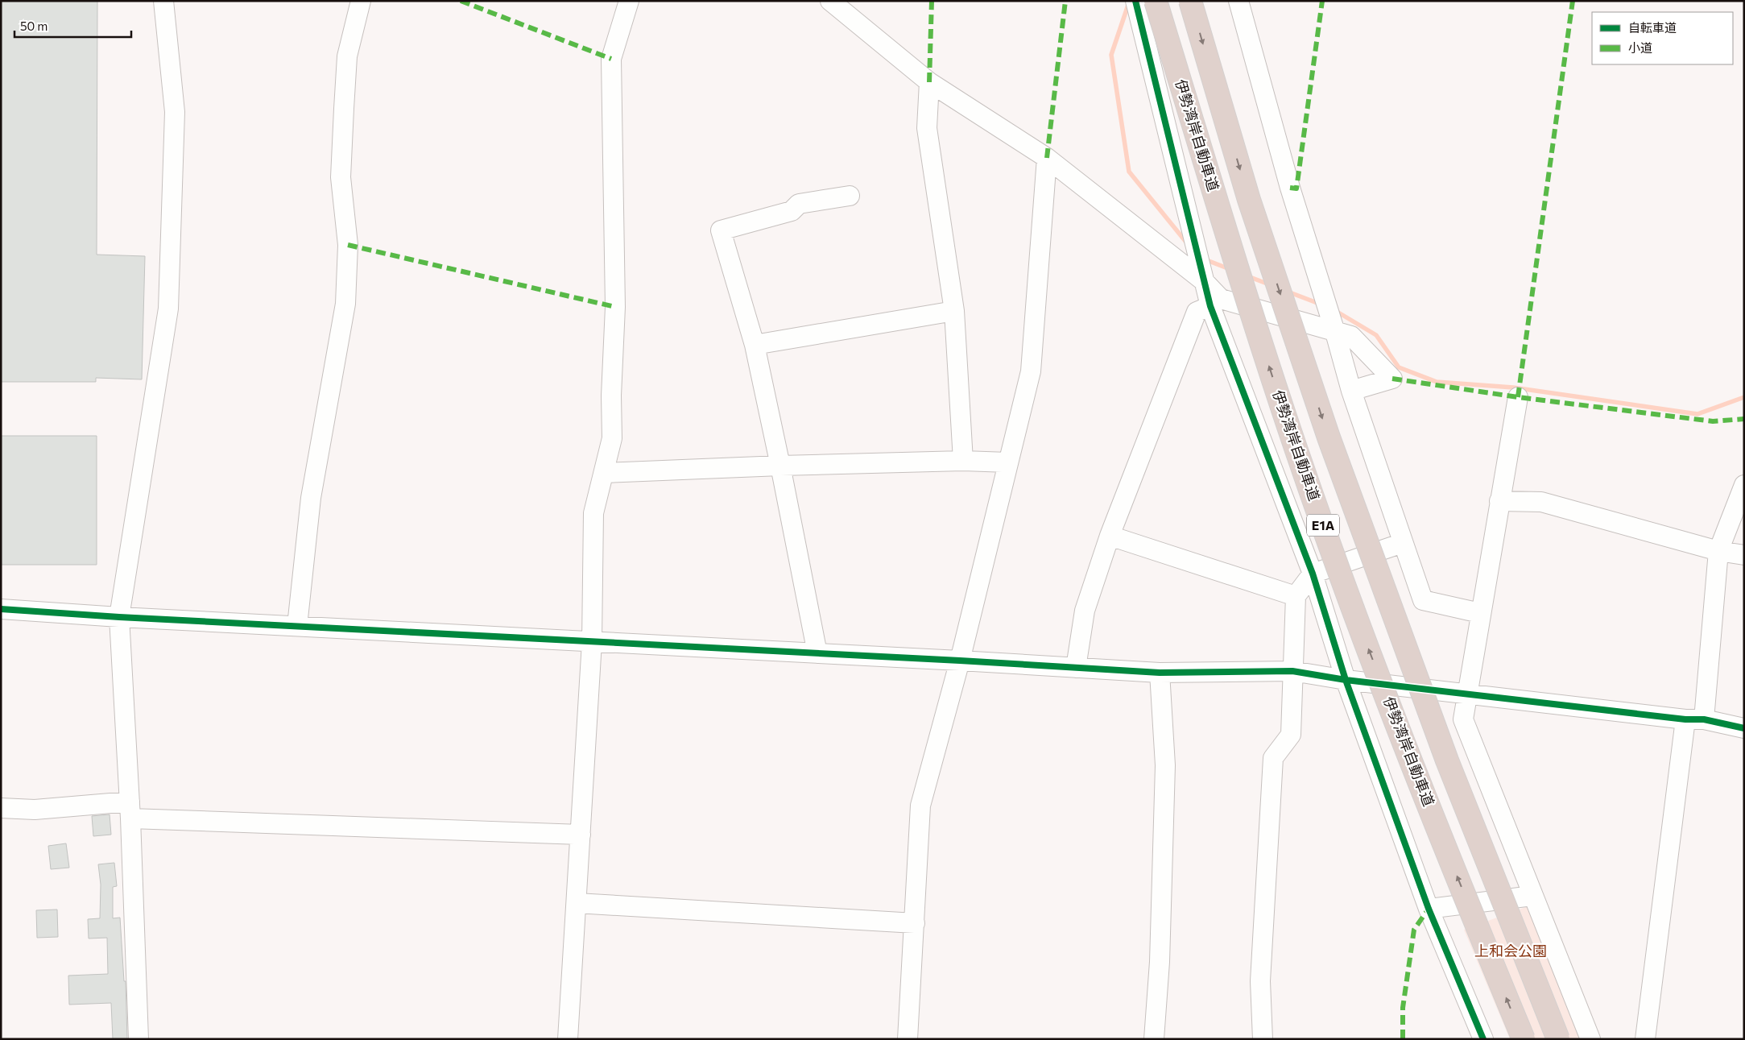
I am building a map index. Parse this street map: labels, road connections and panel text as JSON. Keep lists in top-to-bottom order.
{
  "streets": {
    "highway": ["伊勢湾岸自動車道", "E1A"]
  },
  "parks": ["上和会公園"],
  "legend": ["自転車道", "小道"],
  "scale_bar": "50 m"
}
